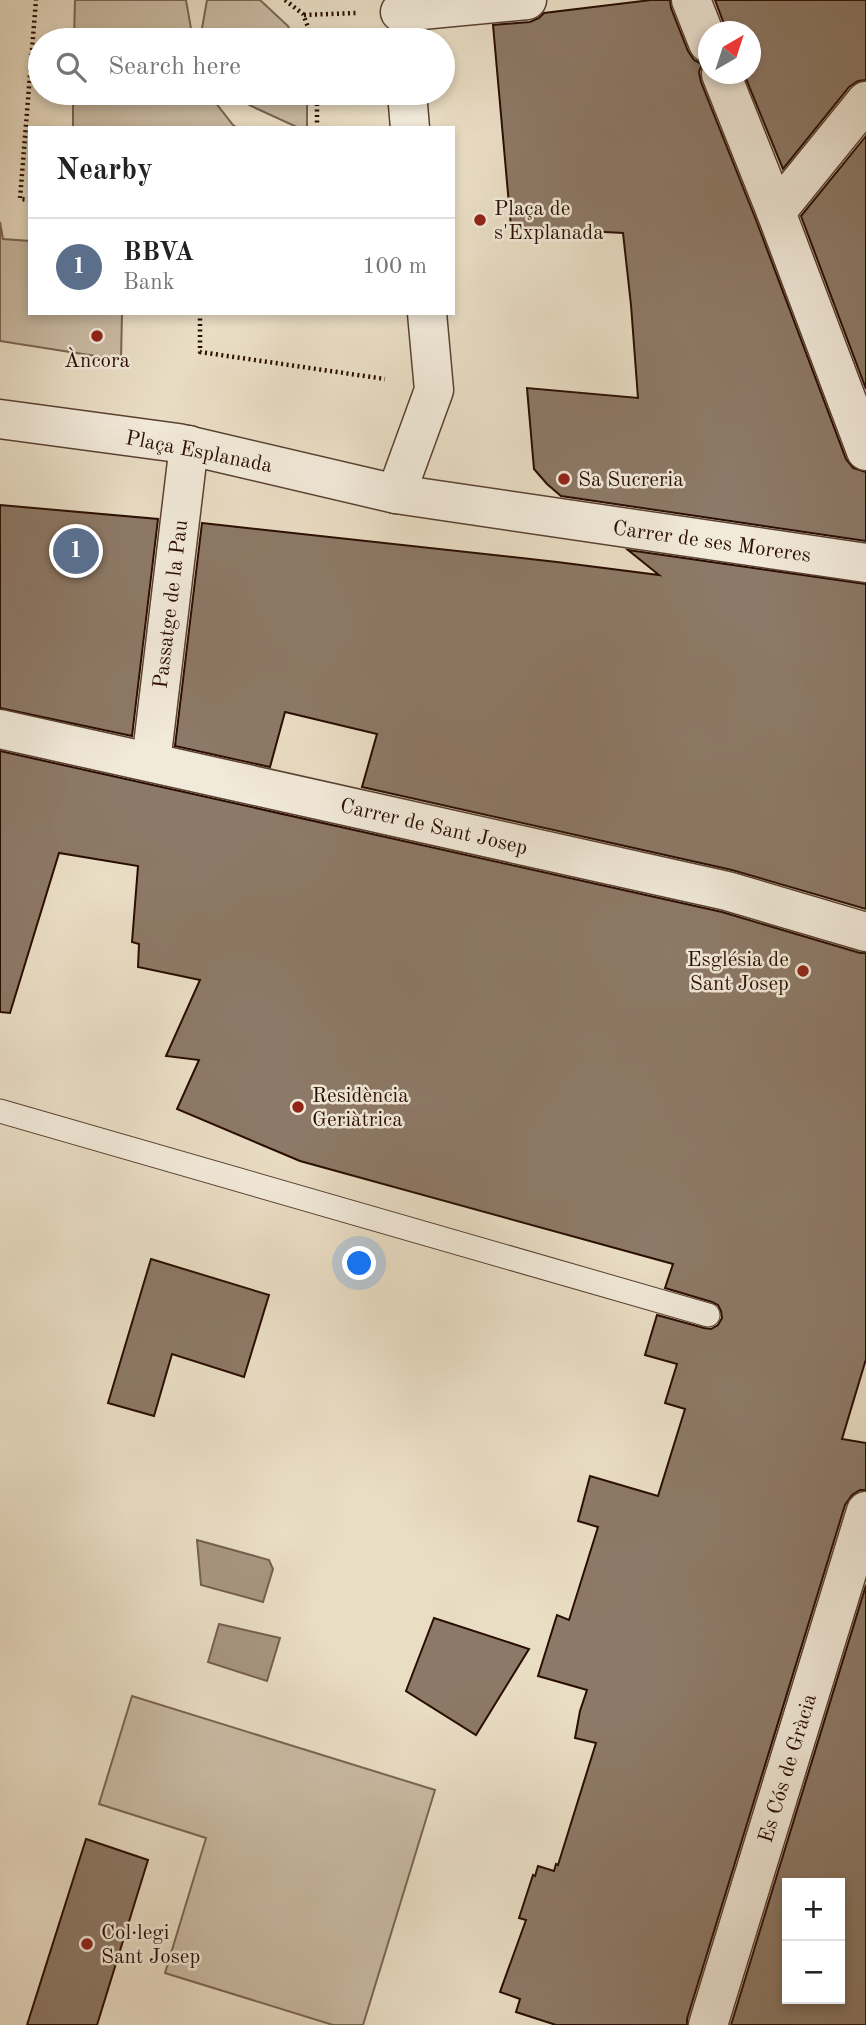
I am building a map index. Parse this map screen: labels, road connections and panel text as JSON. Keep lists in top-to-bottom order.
{
  "streets": {
    "street": [
      "Plaça Esplanada",
      "Carrer de ses Moreres",
      "Passatge de la Pau",
      "Carrer de Sant Josep",
      "Es Cós de Gràcia"
    ]
  },
  "crossings": [
    ["Plaça Esplanada", "Carrer de ses Moreres"],
    ["Plaça Esplanada", "Passatge de la Pau"],
    ["Passatge de la Pau", "Carrer de Sant Josep"]
  ],
  "places": [
    "Plaça de s'Explanada",
    "Àncora",
    "Sa Sucreria",
    "Església de Sant Josep",
    "Residència Geriàtrica",
    "Col·legi Sant Josep"
  ],
  "north": "top right",
  "page": {
    "search": "Search here",
    "heading": "Nearby",
    "list": [
      {
        "mark": "1",
        "name": "BBVA",
        "note": "Bank",
        "value": "100 m"
      }
    ],
    "pins": "1",
    "map_buttons": ["+", "−"]
  }
}
